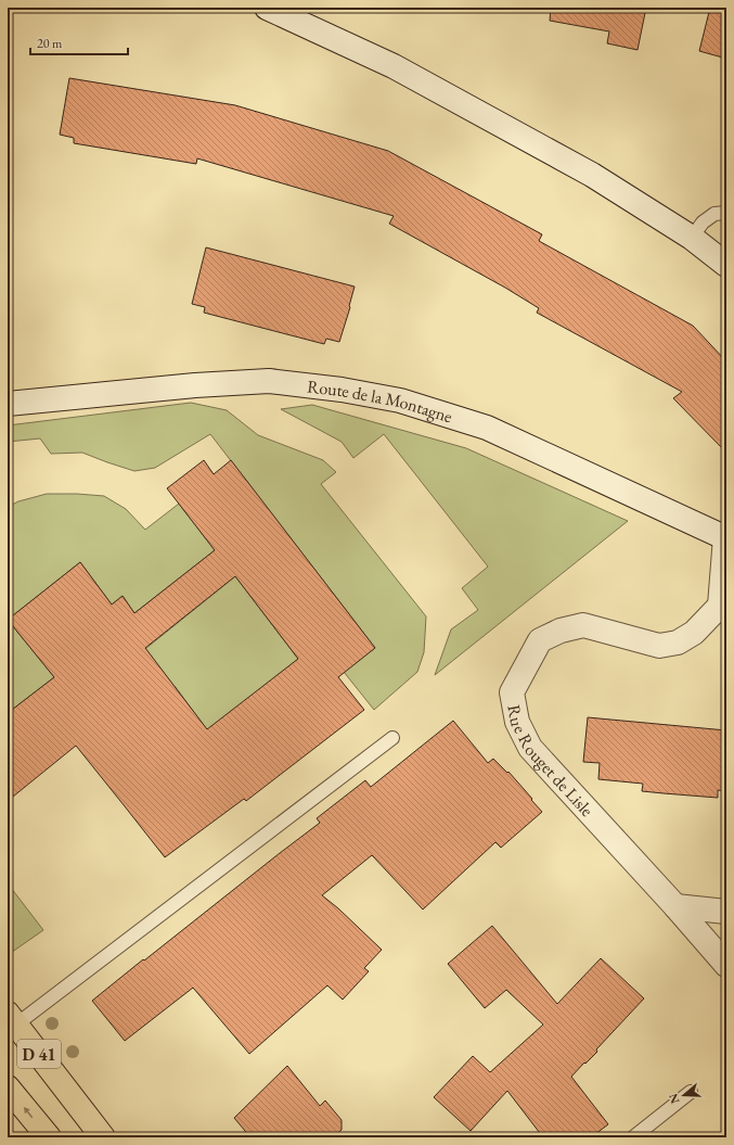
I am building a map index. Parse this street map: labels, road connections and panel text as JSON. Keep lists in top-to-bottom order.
{
  "streets": {
    "main road": ["Route de la Montagne", "Rue Rouget de Lisle", "D 41"]
  },
  "scale_bar": "20 m",
  "north": "left"
}
